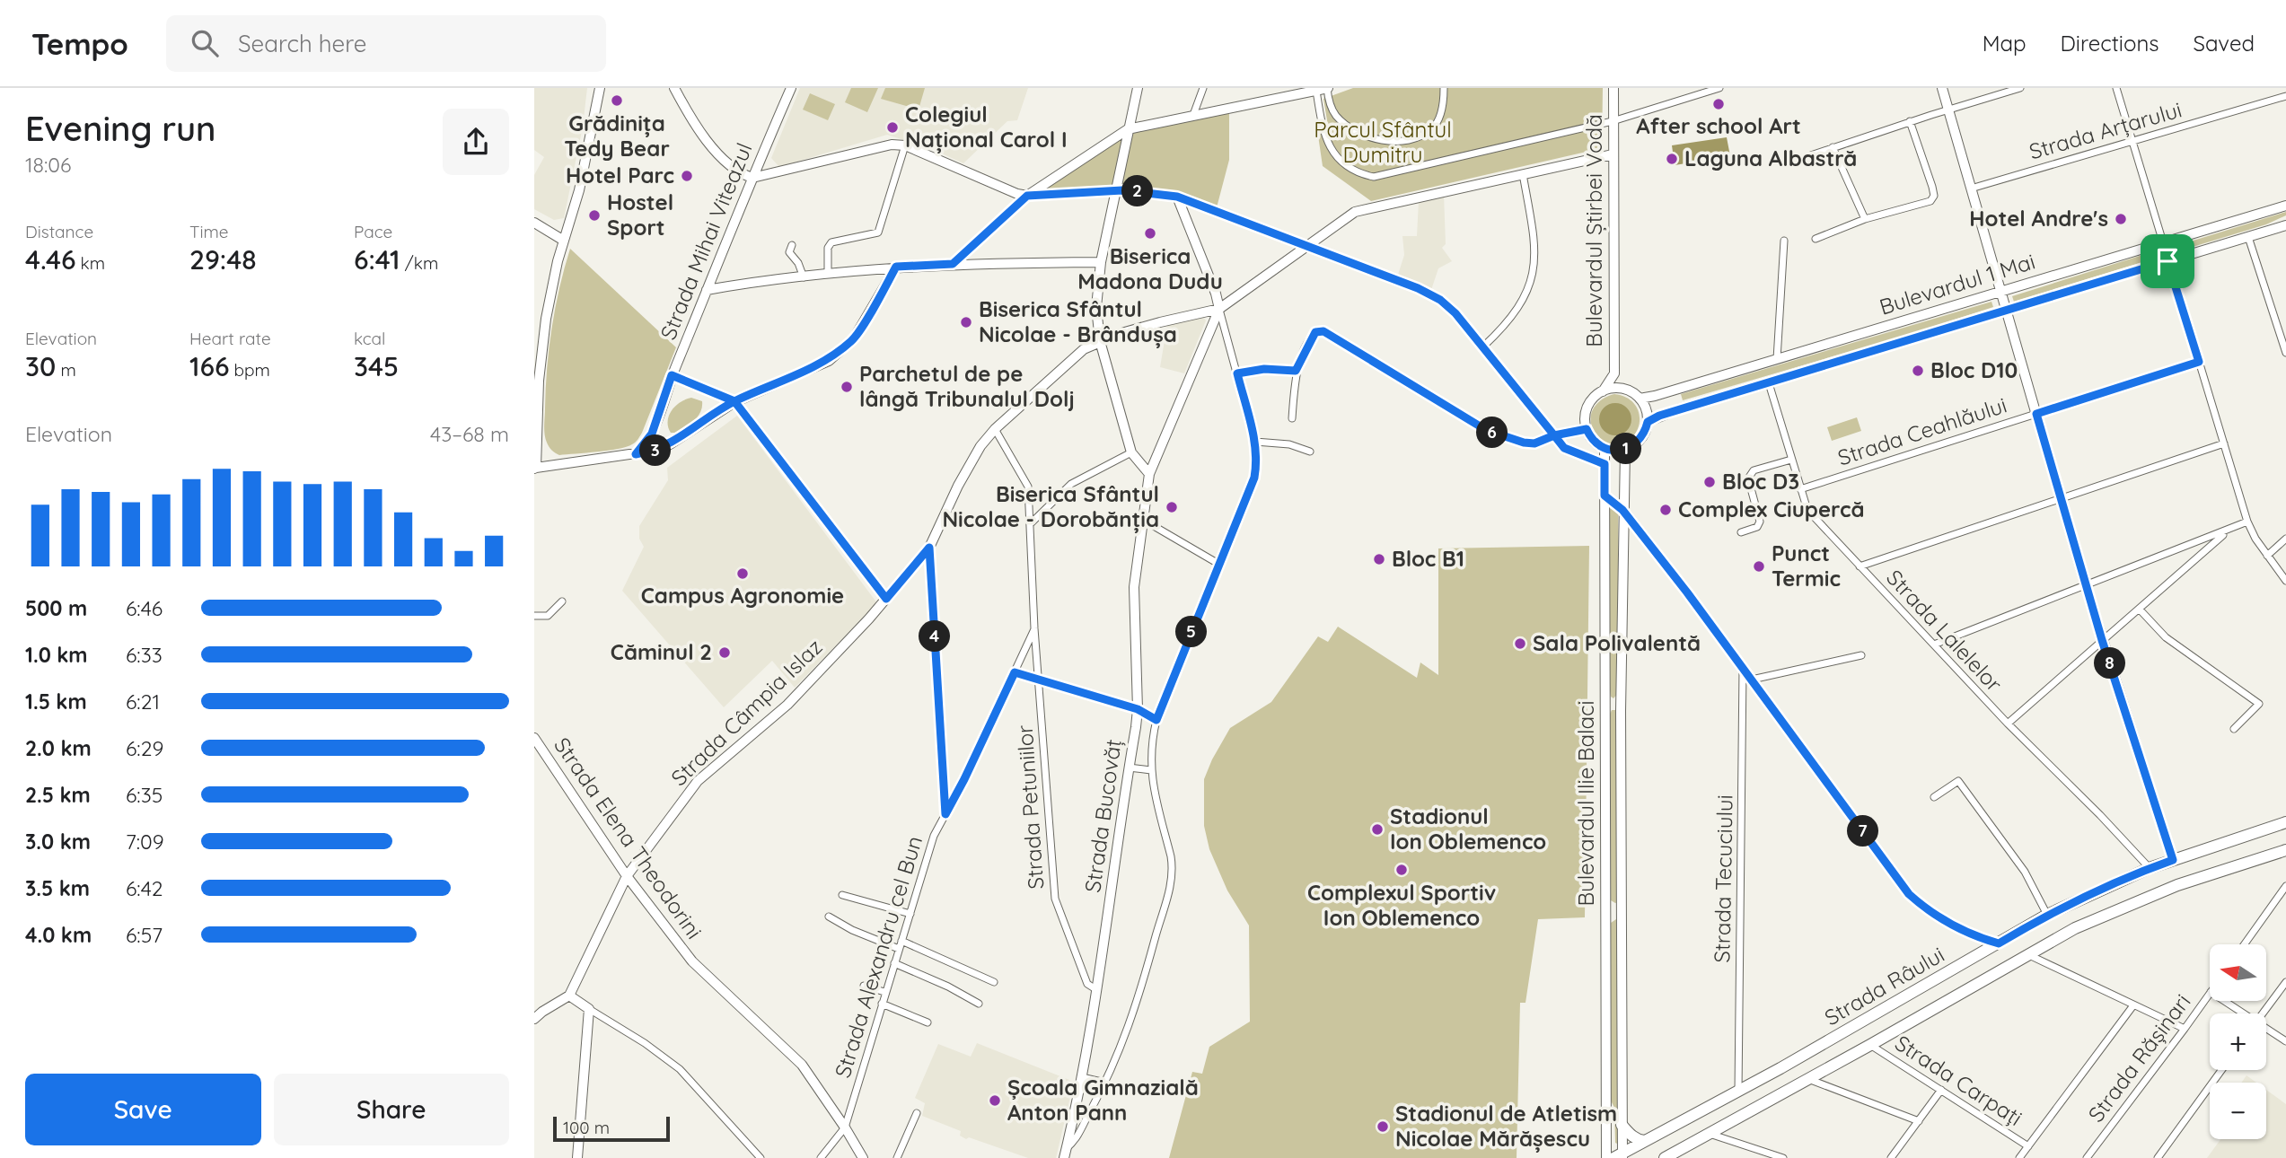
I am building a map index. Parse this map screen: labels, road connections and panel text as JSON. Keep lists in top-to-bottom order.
{
  "streets": {
    "main road": ["Strada Râului"],
    "street": [
      "Strada Arțarului",
      "Bulevardul Știrbei Vodă",
      "Strada Mihai Viteazul",
      "Bulevardul 1 Mai",
      "Strada Ceahlăului",
      "Strada Lalelelor",
      "Strada Câmpia Islaz",
      "Bulevardul Ilie Balaci",
      "Strada Petuniilor",
      "Strada Bucovăț",
      "Strada Elena Theodorini",
      "Strada Tecuciului",
      "Strada Alexandru cel Bun",
      "Strada Rășinari",
      "Strada Carpați"
    ]
  },
  "crossings": [
    ["Bulevardul Știrbei Vodă", "Bulevardul 1 Mai"],
    ["Bulevardul Știrbei Vodă", "Strada Câmpia Islaz"],
    ["Bulevardul Știrbei Vodă", "Bulevardul Ilie Balaci"],
    ["Bulevardul 1 Mai", "Strada Lalelelor"],
    ["Bulevardul 1 Mai", "Bulevardul Ilie Balaci"],
    ["Strada Ceahlăului", "Strada Lalelelor"],
    ["Strada Lalelelor", "Strada Râului"],
    ["Strada Câmpia Islaz", "Strada Petuniilor"],
    ["Strada Câmpia Islaz", "Strada Bucovăț"],
    ["Strada Câmpia Islaz", "Strada Elena Theodorini"],
    ["Bulevardul Ilie Balaci", "Strada Râului"],
    ["Strada Petuniilor", "Strada Bucovăț"],
    ["Strada Petuniilor", "Strada Alexandru cel Bun"],
    ["Strada Elena Theodorini", "Strada Alexandru cel Bun"],
    ["Strada Tecuciului", "Strada Râului"],
    ["Strada Râului", "Strada Carpați"]
  ],
  "parks": ["Parcul Sfântul Dumitru"],
  "places": [
    "Grădinița Tedy Bear",
    "After school Art",
    "Colegiul Național Carol I",
    "Laguna Albastră",
    "Hotel Parc",
    "Hostel Sport",
    "Hotel Andre's",
    "Biserica Madona Dudu",
    "Biserica Sfântul Nicolae - Brândușa",
    "Bloc D10",
    "Parchetul de pe lângă Tribunalul Dolj",
    "Bloc D3",
    "Biserica Sfântul Nicolae - Dorobănția",
    "Complex Ciupercă",
    "Bloc B1",
    "Punct Termic",
    "Campus Agronomie",
    "Sala Polivalentă",
    "Căminul 2",
    "Stadionul Ion Oblemenco",
    "Complexul Sportiv Ion Oblemenco",
    "Școala Gimnazială Anton Pann",
    "Stadionul de Atletism Nicolae Mărășescu"
  ],
  "scale_bar": "100 m",
  "north": "left",
  "page": {
    "header": "Tempo",
    "search": "Search here",
    "nav": ["Map", "Directions", "Saved"],
    "heading": ["Evening run", "18:06"],
    "pins": [
      "2",
      "6",
      "1",
      "3",
      "5",
      "4",
      "8",
      "7"
    ],
    "stats": [
      ["Distance", "4.46 km"],
      ["Time", "29:48"],
      ["Pace", "6:41 /km"],
      ["Elevation", "30 m"],
      ["Heart rate", "166 bpm"],
      ["kcal", "345"]
    ],
    "chart": ["Elevation", "43–68 m"],
    "list": [
      {
        "name": "500 m",
        "note": "6:46"
      },
      {
        "name": "1.0 km",
        "note": "6:33"
      },
      {
        "name": "1.5 km",
        "note": "6:21"
      },
      {
        "name": "2.0 km",
        "note": "6:29"
      },
      {
        "name": "2.5 km",
        "note": "6:35"
      },
      {
        "name": "3.0 km",
        "note": "7:09"
      },
      {
        "name": "3.5 km",
        "note": "6:42"
      },
      {
        "name": "4.0 km",
        "note": "6:57"
      }
    ],
    "map_buttons": ["+", "−"],
    "buttons": ["Save", "Share"],
    "scale": "100 m"
  }
}
